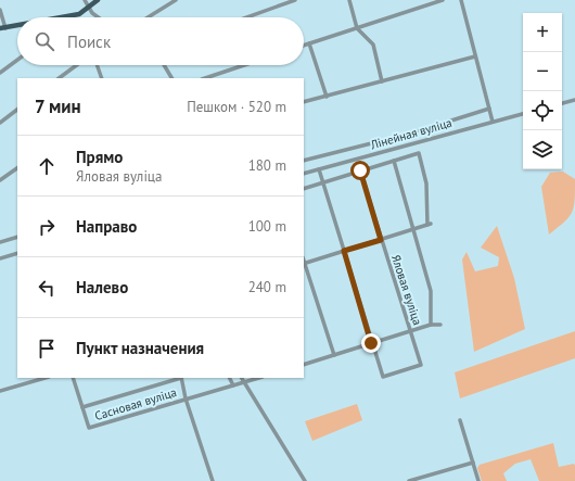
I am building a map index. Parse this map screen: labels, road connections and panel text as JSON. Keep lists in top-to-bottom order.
{
  "streets": {
    "street": ["Лінейная вуліца", "Яловая вуліца", "Сасновая вуліца"]
  },
  "page": {
    "map_buttons": ["+", "−"],
    "search": "Поиск",
    "heading": ["7 мин", "Пешком · 520 m"],
    "list": [
      ["Прямо", "Яловая вуліца", "180 m"],
      ["Направо", "100 m"],
      ["Налево", "240 m"],
      "Пункт назначения"
    ]
  }
}
